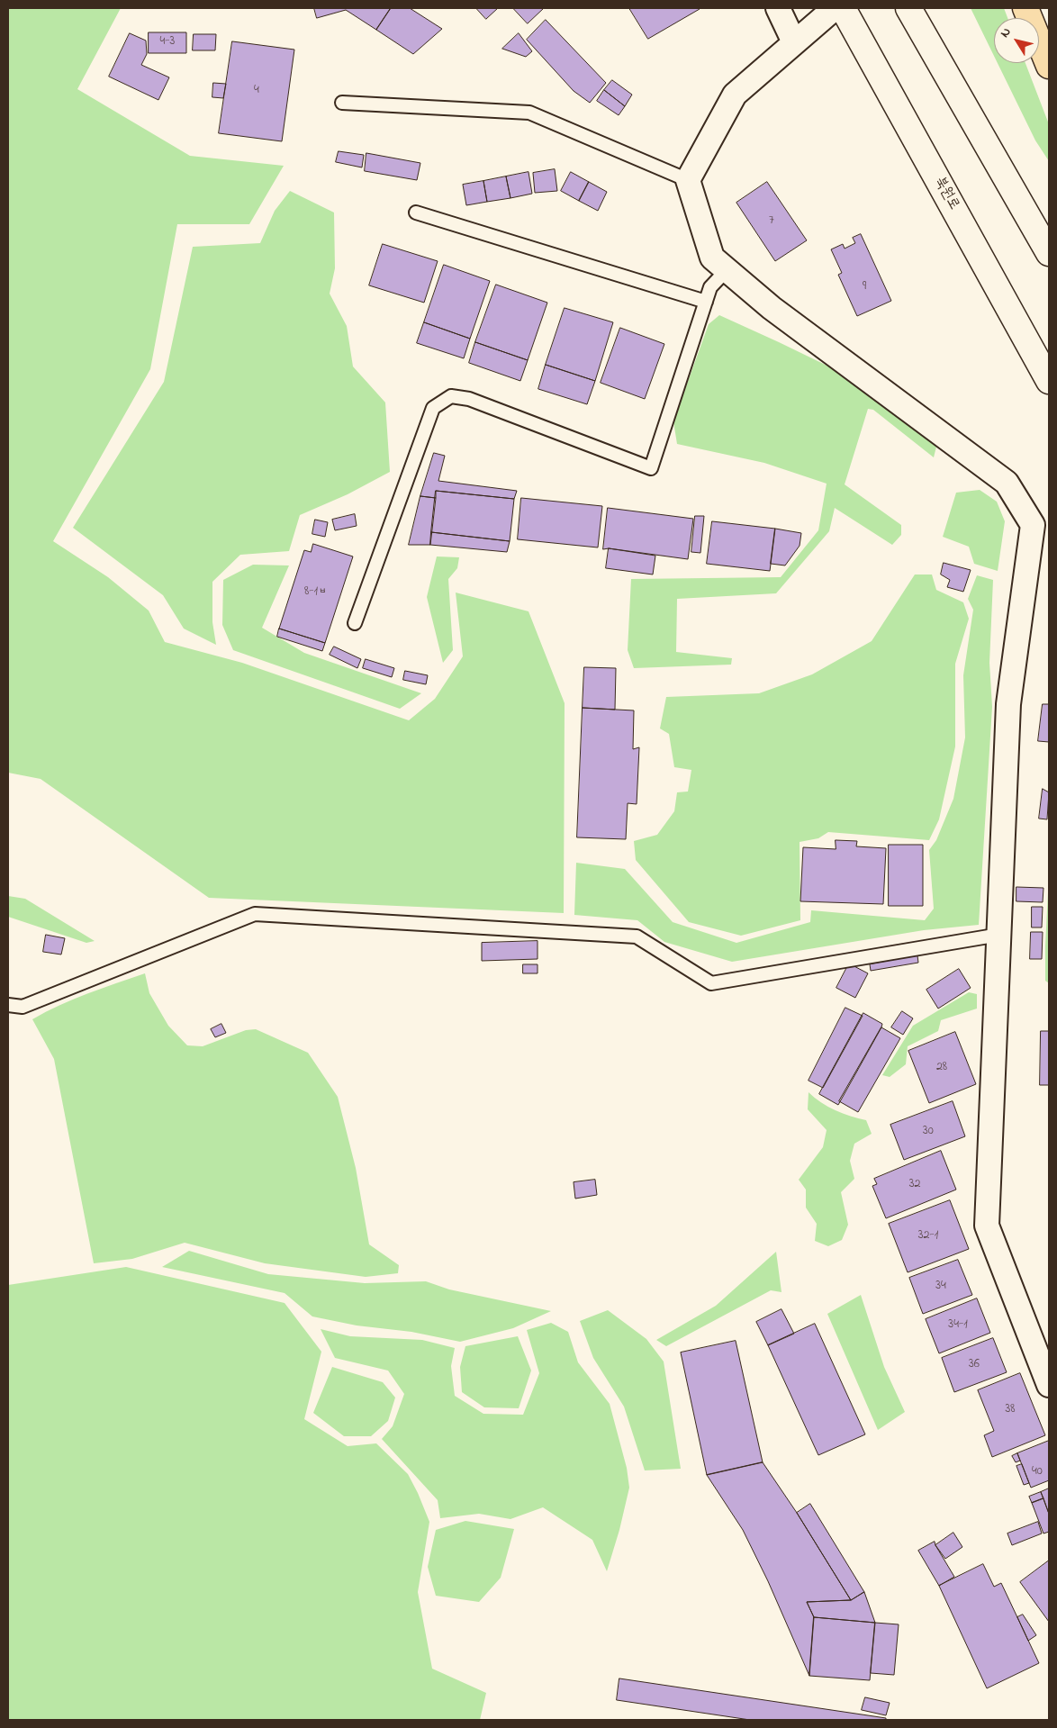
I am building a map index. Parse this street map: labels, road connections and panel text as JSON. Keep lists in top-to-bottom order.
{
  "streets": {
    "street": ["북원로"]
  },
  "house_numbers": [
    "4-3",
    "4",
    "7",
    "9",
    "8-1ㅂ",
    "28",
    "30",
    "32",
    "32-1",
    "34",
    "34-1",
    "36",
    "38",
    "40"
  ],
  "north": "top left"
}
